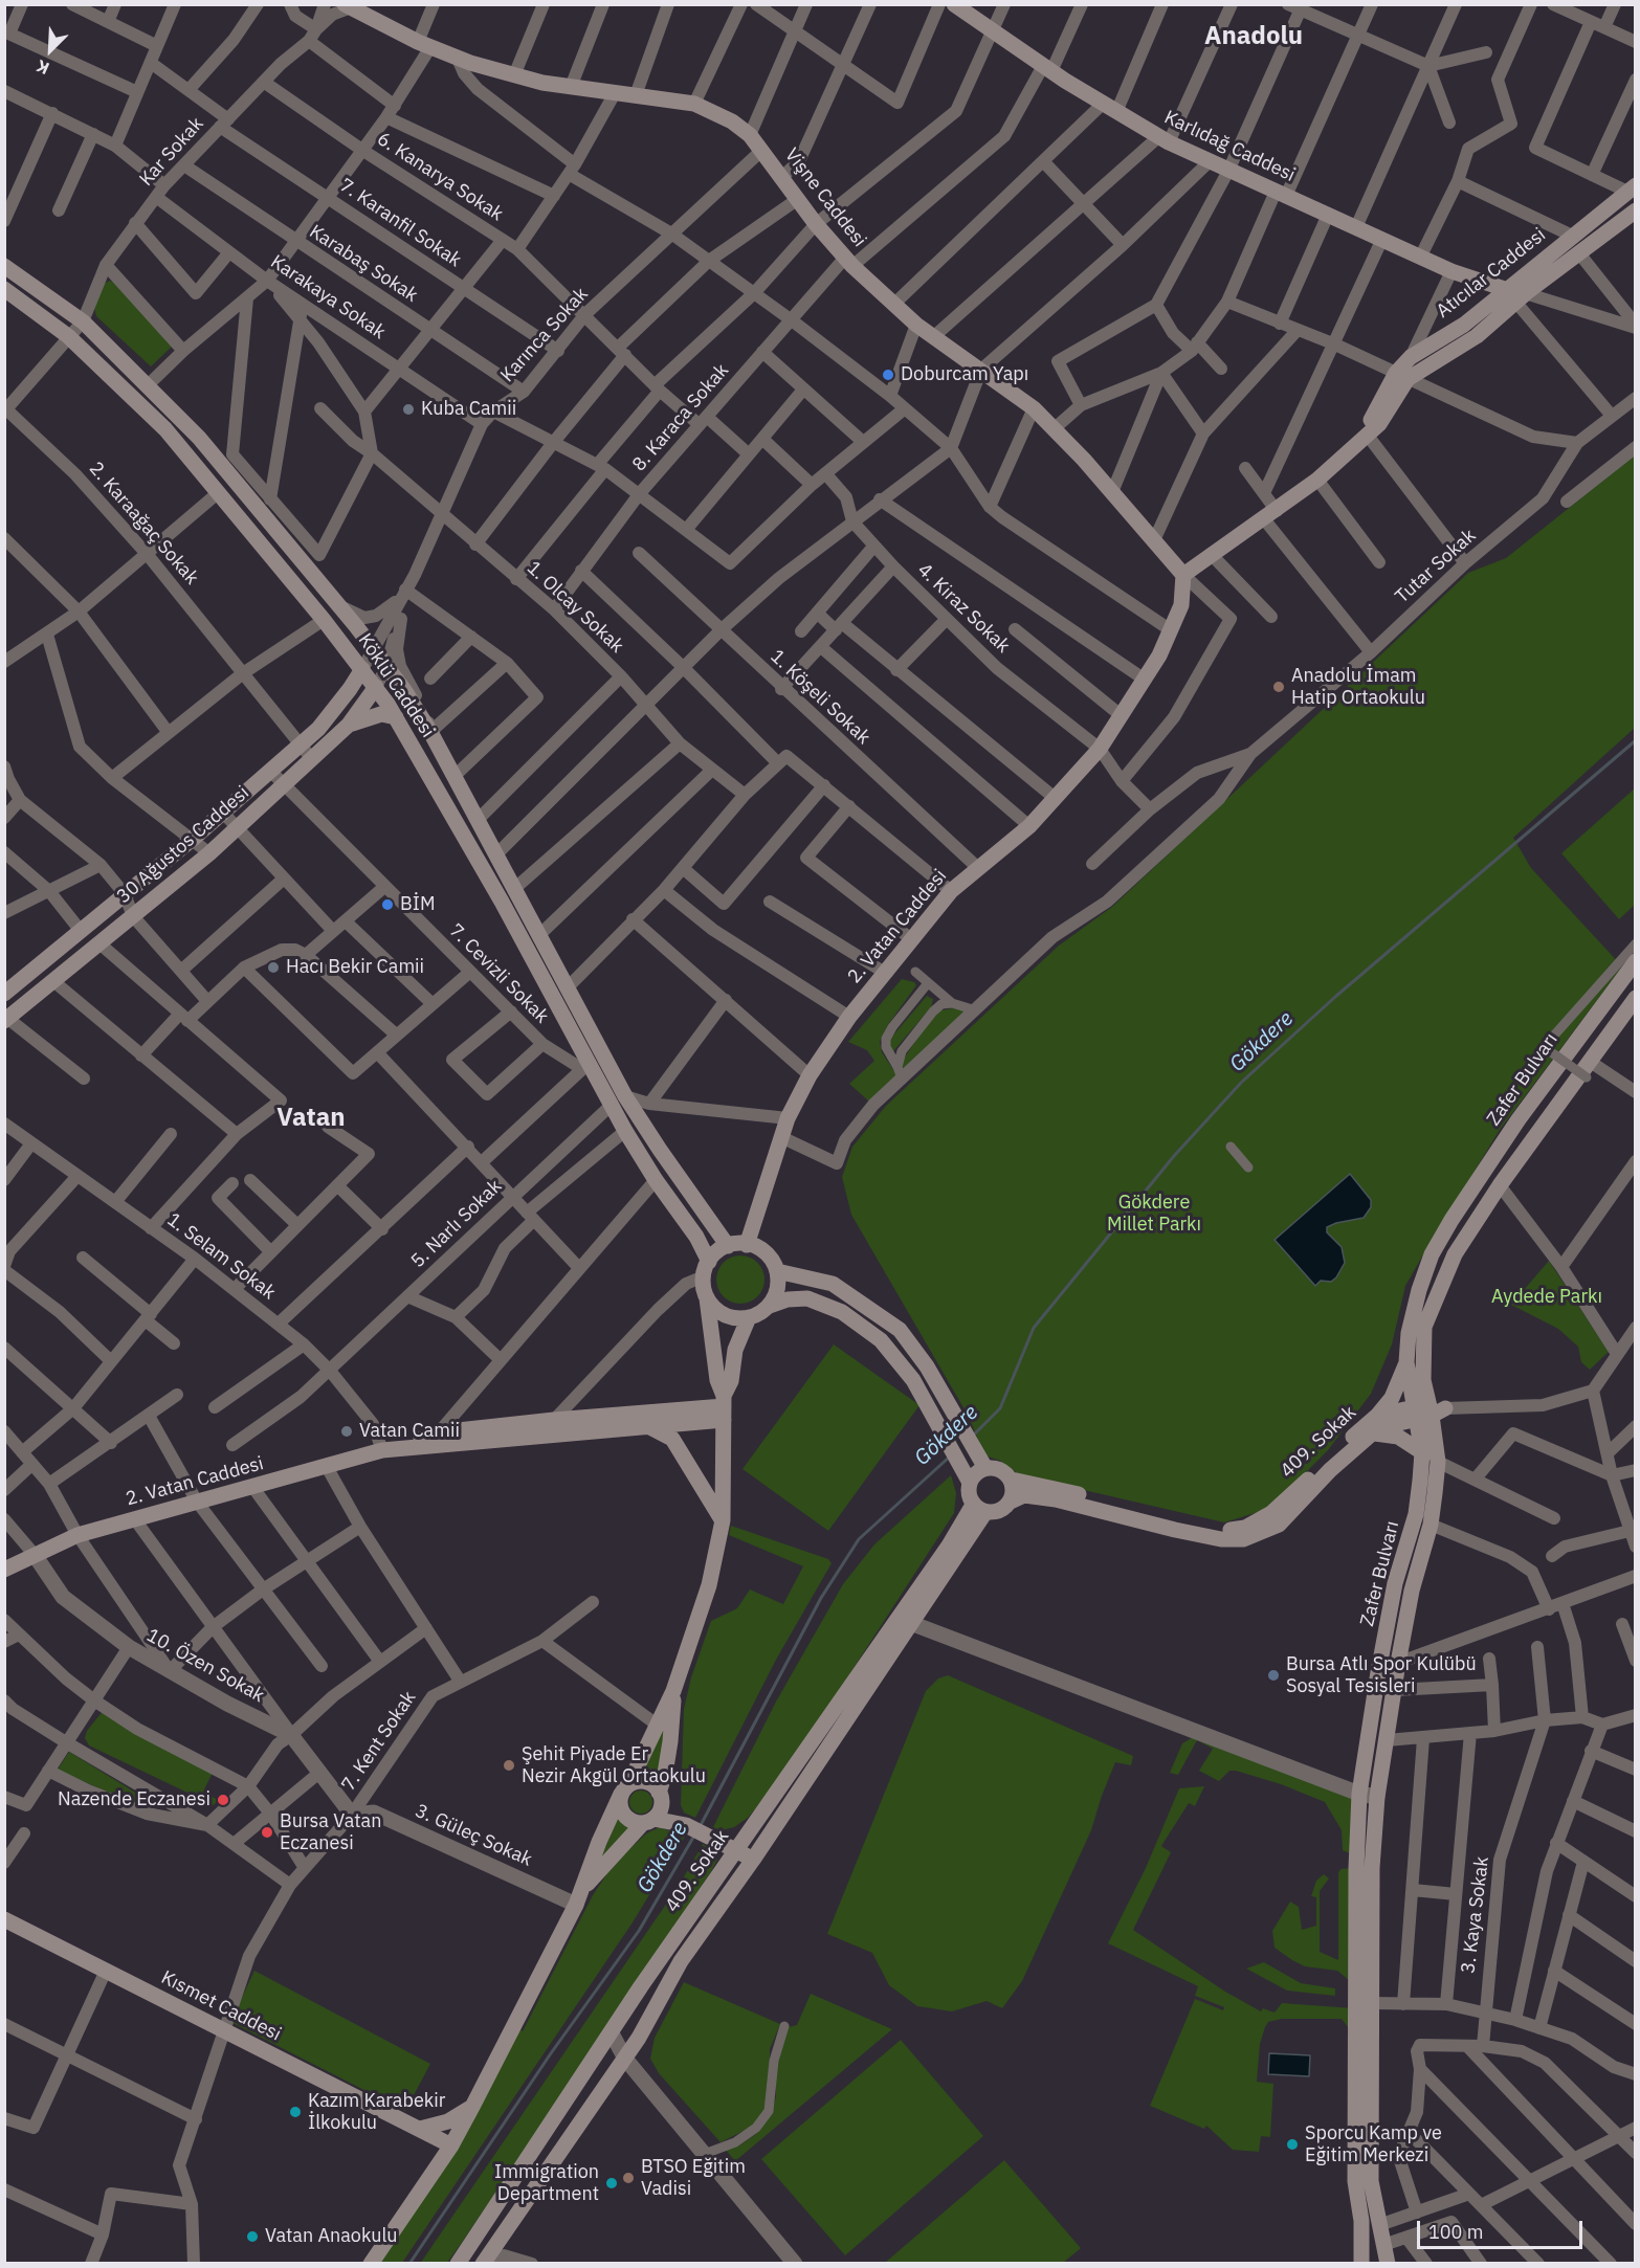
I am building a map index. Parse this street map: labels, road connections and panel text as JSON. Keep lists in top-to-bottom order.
{
  "streets": {
    "main road": [
      "Karlıdağ Caddesi",
      "Vişne Caddesi",
      "Atıcılar Caddesi",
      "Köklü Caddesi",
      "30 Ağustos Caddesi",
      "2. Vatan Caddesi",
      "Zafer Bulvarı",
      "409. Sokak",
      "Kısmet Caddesi"
    ],
    "street": [
      "Kar Sokak",
      "6. Kanarya Sokak",
      "7. Karanfil Sokak",
      "Karabaş Sokak",
      "Karakaya Sokak",
      "Karınca Sokak",
      "8. Karaca Sokak",
      "2. Karaağaç Sokak",
      "Tutar Sokak",
      "1. Olcay Sokak",
      "4. Kiraz Sokak",
      "1. Köşeli Sokak",
      "7. Cevizli Sokak",
      "5. Narlı Sokak",
      "1. Selam Sokak",
      "10. Özen Sokak",
      "7. Kent Sokak",
      "3. Güleç Sokak",
      "3. Kaya Sokak"
    ]
  },
  "crossings": [
    ["Karlıdağ Caddesi", "Atıcılar Caddesi"],
    ["Karlıdağ Caddesi", "8. Karaca Sokak"],
    ["Kar Sokak", "6. Kanarya Sokak"],
    ["Kar Sokak", "Vişne Caddesi"],
    ["Kar Sokak", "7. Karanfil Sokak"],
    ["Kar Sokak", "Karabaş Sokak"],
    ["Kar Sokak", "Karakaya Sokak"],
    ["Kar Sokak", "Köklü Caddesi"],
    ["6. Kanarya Sokak", "Karınca Sokak"],
    ["6. Kanarya Sokak", "8. Karaca Sokak"],
    ["Vişne Caddesi", "Atıcılar Caddesi"],
    ["Vişne Caddesi", "Karınca Sokak"],
    ["Vişne Caddesi", "8. Karaca Sokak"],
    ["Vişne Caddesi", "2. Vatan Caddesi"],
    ["7. Karanfil Sokak", "Karınca Sokak"],
    ["Karabaş Sokak", "Karınca Sokak"],
    ["Atıcılar Caddesi", "2. Vatan Caddesi"],
    ["Karakaya Sokak", "Karınca Sokak"],
    ["Karınca Sokak", "1. Olcay Sokak"],
    ["8. Karaca Sokak", "1. Olcay Sokak"],
    ["2. Karaağaç Sokak", "30 Ağustos Caddesi"],
    ["4. Kiraz Sokak", "2. Vatan Caddesi"],
    ["Köklü Caddesi", "30 Ağustos Caddesi"],
    ["Köklü Caddesi", "2. Vatan Caddesi"],
    ["Köklü Caddesi", "7. Cevizli Sokak"],
    ["Köklü Caddesi", "5. Narlı Sokak"],
    ["1. Köşeli Sokak", "2. Vatan Caddesi"],
    ["30 Ağustos Caddesi", "7. Cevizli Sokak"],
    ["2. Vatan Caddesi", "1. Selam Sokak"],
    ["2. Vatan Caddesi", "10. Özen Sokak"],
    ["Zafer Bulvarı", "409. Sokak"],
    ["5. Narlı Sokak", "1. Selam Sokak"],
    ["10. Özen Sokak", "7. Kent Sokak"],
    ["10. Özen Sokak", "3. Güleç Sokak"],
    ["7. Kent Sokak", "3. Güleç Sokak"],
    ["7. Kent Sokak", "Kısmet Caddesi"]
  ],
  "districts": ["Anadolu", "Vatan"],
  "water": ["Gökdere"],
  "parks": ["Gökdere Millet Parkı", "Aydede Parkı"],
  "places": [
    "Doburcam Yapı",
    "Kuba Camii",
    "Anadolu İmam Hatip Ortaokulu",
    "BİM",
    "Hacı Bekir Camii",
    "Vatan Camii",
    "Bursa Atlı Spor Kulübü Sosyal Tesisleri",
    "Şehit Piyade Er Nezir Akgül Ortaokulu",
    "Nazende Eczanesi",
    "Bursa Vatan Eczanesi",
    "Kazım Karabekir İlkokulu",
    "Sporcu Kamp ve Eğitim Merkezi",
    "BTSO Eğitim Vadisi",
    "Immigration Department",
    "Vatan Anaokulu"
  ],
  "scale_bar": "100 m",
  "north": "bottom left"
}
